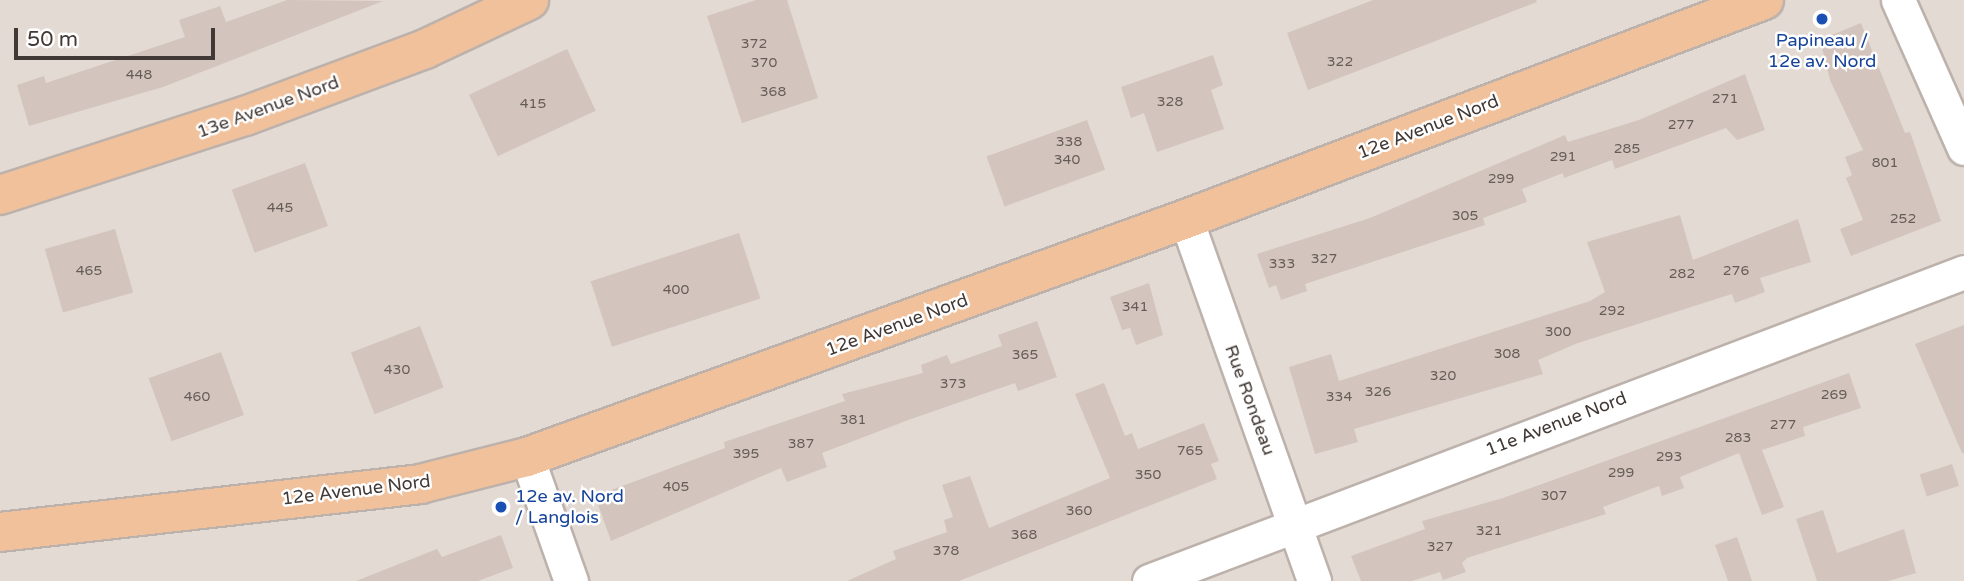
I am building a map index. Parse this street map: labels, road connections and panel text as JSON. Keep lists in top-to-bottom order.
{
  "streets": {
    "main road": ["13e Avenue Nord", "12e Avenue Nord"],
    "street": ["Rue Rondeau", "11e Avenue Nord"]
  },
  "crossings": [
    ["12e Avenue Nord", "Rue Rondeau"],
    ["Rue Rondeau", "11e Avenue Nord"]
  ],
  "places": ["Papineau / 12e av. Nord", "12e av. Nord / Langlois"],
  "house_numbers": [
    "372",
    "322",
    "370",
    "448",
    "368",
    "271",
    "328",
    "415",
    "277",
    "338",
    "285",
    "291",
    "340",
    "801",
    "299",
    "445",
    "305",
    "252",
    "327",
    "333",
    "465",
    "276",
    "282",
    "400",
    "341",
    "292",
    "300",
    "308",
    "365",
    "430",
    "320",
    "373",
    "326",
    "269",
    "460",
    "334",
    "381",
    "277",
    "283",
    "387",
    "765",
    "395",
    "293",
    "299",
    "350",
    "405",
    "307",
    "360",
    "321",
    "368",
    "327",
    "378"
  ],
  "scale_bar": "50 m"
}
